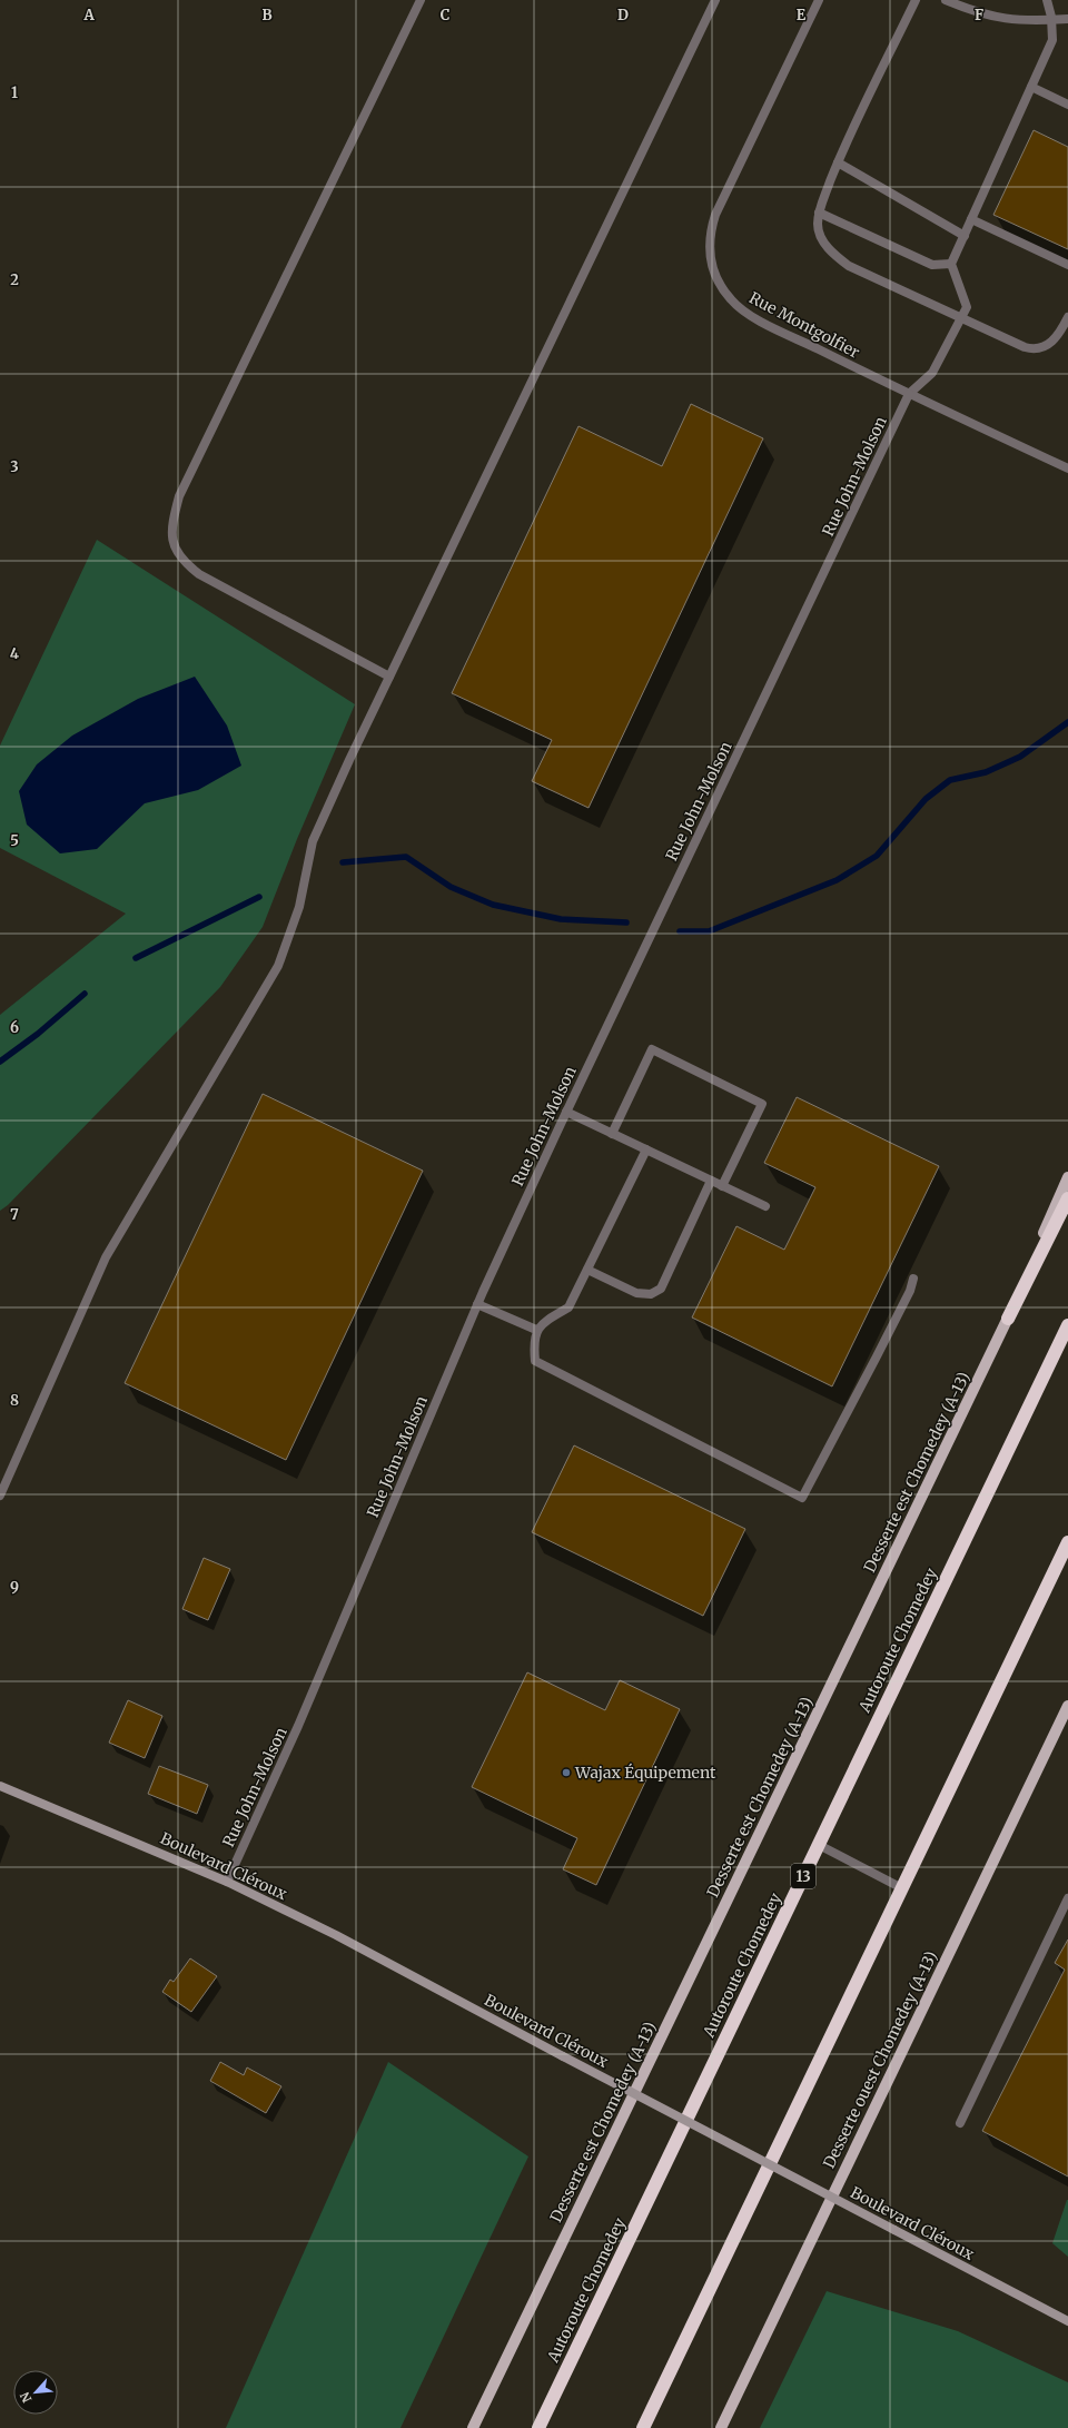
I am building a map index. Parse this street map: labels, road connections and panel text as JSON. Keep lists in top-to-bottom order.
{
  "streets": {
    "highway": ["Autoroute Chomedey", "13"],
    "main road": ["Desserte est Chomedey (A-13)", "Desserte ouest Chomedey (A-13)"],
    "street": ["Rue Montgolfier", "Rue John-Molson", "Boulevard Cléroux"]
  },
  "crossings": [
    ["Rue Montgolfier", "Rue John-Molson"],
    ["Rue John-Molson", "Boulevard Cléroux"]
  ],
  "places": ["Wajax Équipement"],
  "north": "bottom left",
  "grid": {
    "columns": [
      "A",
      "B",
      "C",
      "D",
      "E",
      "F"
    ],
    "rows": [
      "1",
      "2",
      "3",
      "4",
      "5",
      "6",
      "7",
      "8",
      "9"
    ]
  }
}
